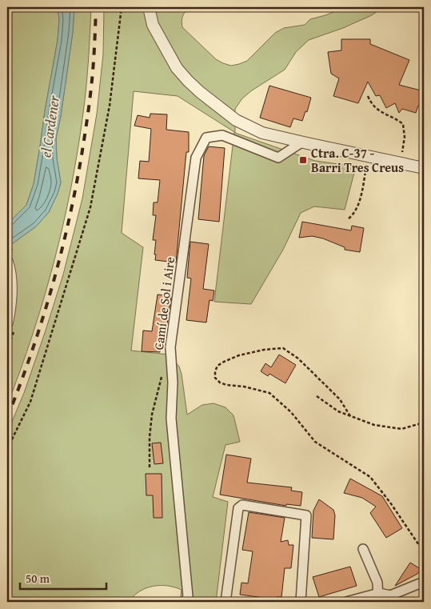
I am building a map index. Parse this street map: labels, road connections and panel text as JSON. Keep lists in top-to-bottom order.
{
  "streets": {
    "street": ["Camí de Sol i Aire"]
  },
  "water": ["el Cardener"],
  "places": {
    "transit": ["Ctra. C-37 - Barri Tres Creus"]
  },
  "scale_bar": "50 m"
}
